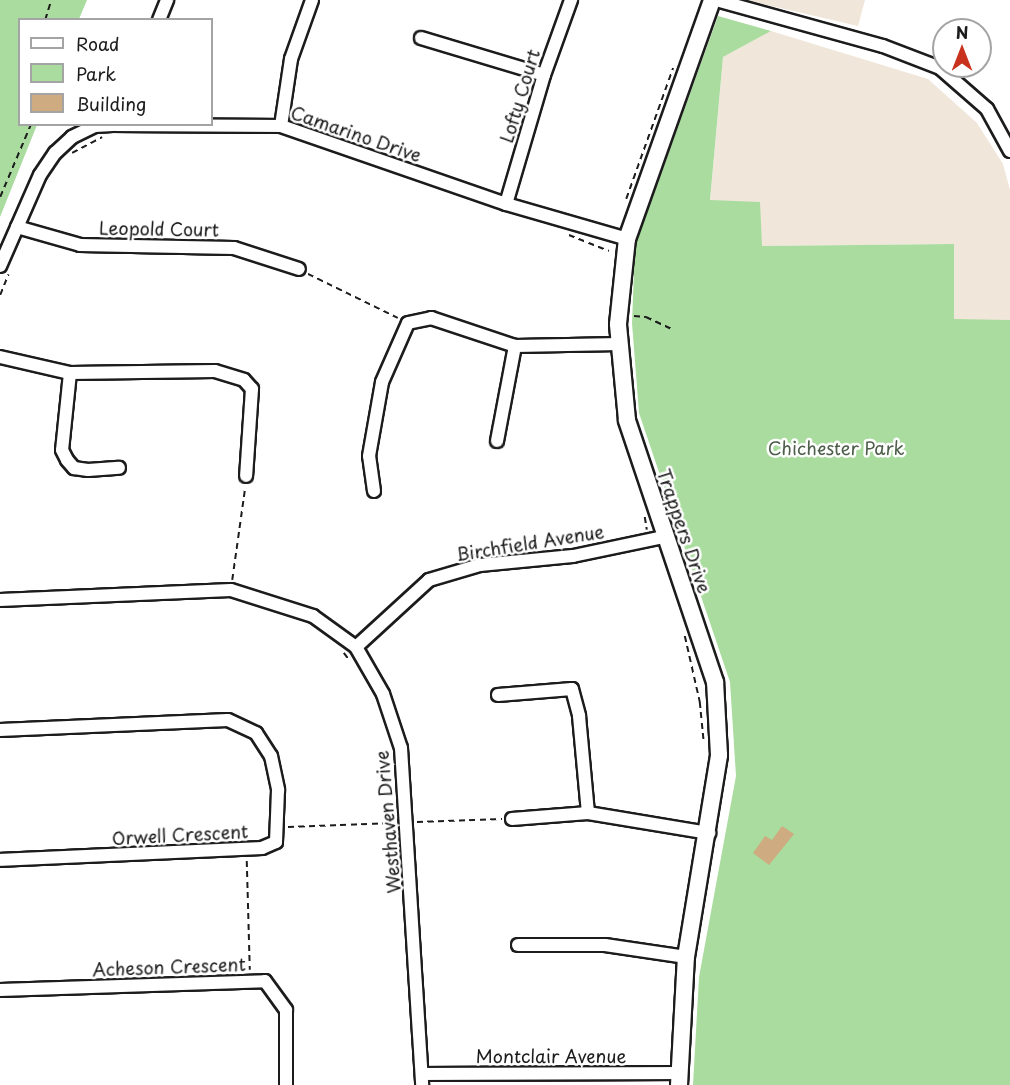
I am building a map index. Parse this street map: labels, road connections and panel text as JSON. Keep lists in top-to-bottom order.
{
  "streets": {
    "main road": ["Trappers Drive"],
    "street": [
      "Lofty Court",
      "Camarino Drive",
      "Leopold Court",
      "Birchfield Avenue",
      "Westhaven Drive",
      "Orwell Crescent",
      "Acheson Crescent",
      "Montclair Avenue"
    ]
  },
  "crossings": [
    ["Lofty Court", "Camarino Drive"],
    ["Camarino Drive", "Leopold Court"],
    ["Camarino Drive", "Trappers Drive"],
    ["Trappers Drive", "Birchfield Avenue"],
    ["Trappers Drive", "Montclair Avenue"],
    ["Birchfield Avenue", "Westhaven Drive"],
    ["Westhaven Drive", "Montclair Avenue"]
  ],
  "parks": ["Chichester Park"],
  "legend": ["Road", "Park", "Building"],
  "north": "top"
}
